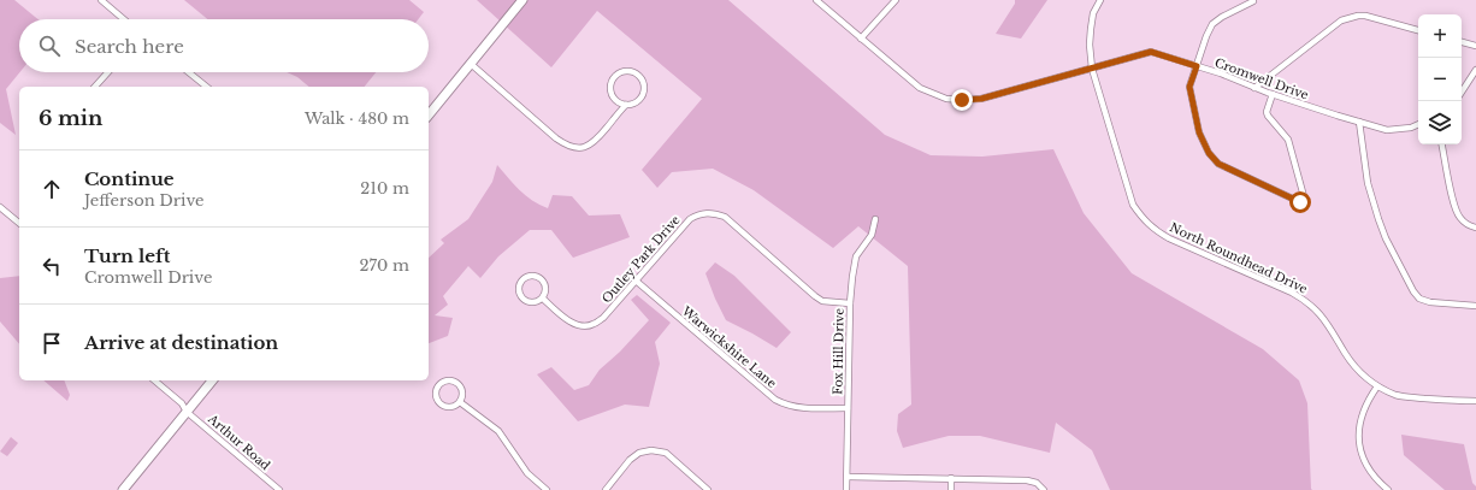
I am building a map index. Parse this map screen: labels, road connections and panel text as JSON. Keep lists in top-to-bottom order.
{
  "streets": {
    "street": [
      "Cromwell Drive",
      "North Roundhead Drive",
      "Outley Park Drive",
      "Warwickshire Lane",
      "Fox Hill Drive",
      "Arthur Road"
    ]
  },
  "crossings": [
    ["Cromwell Drive", "North Roundhead Drive"],
    ["Outley Park Drive", "Warwickshire Lane"],
    ["Outley Park Drive", "Fox Hill Drive"],
    ["Warwickshire Lane", "Fox Hill Drive"]
  ],
  "page": {
    "map_buttons": ["+", "−"],
    "search": "Search here",
    "heading": ["6 min", "Walk · 480 m"],
    "list": [
      ["Continue", "Jefferson Drive", "210 m"],
      ["Turn left", "Cromwell Drive", "270 m"],
      "Arrive at destination"
    ]
  }
}
